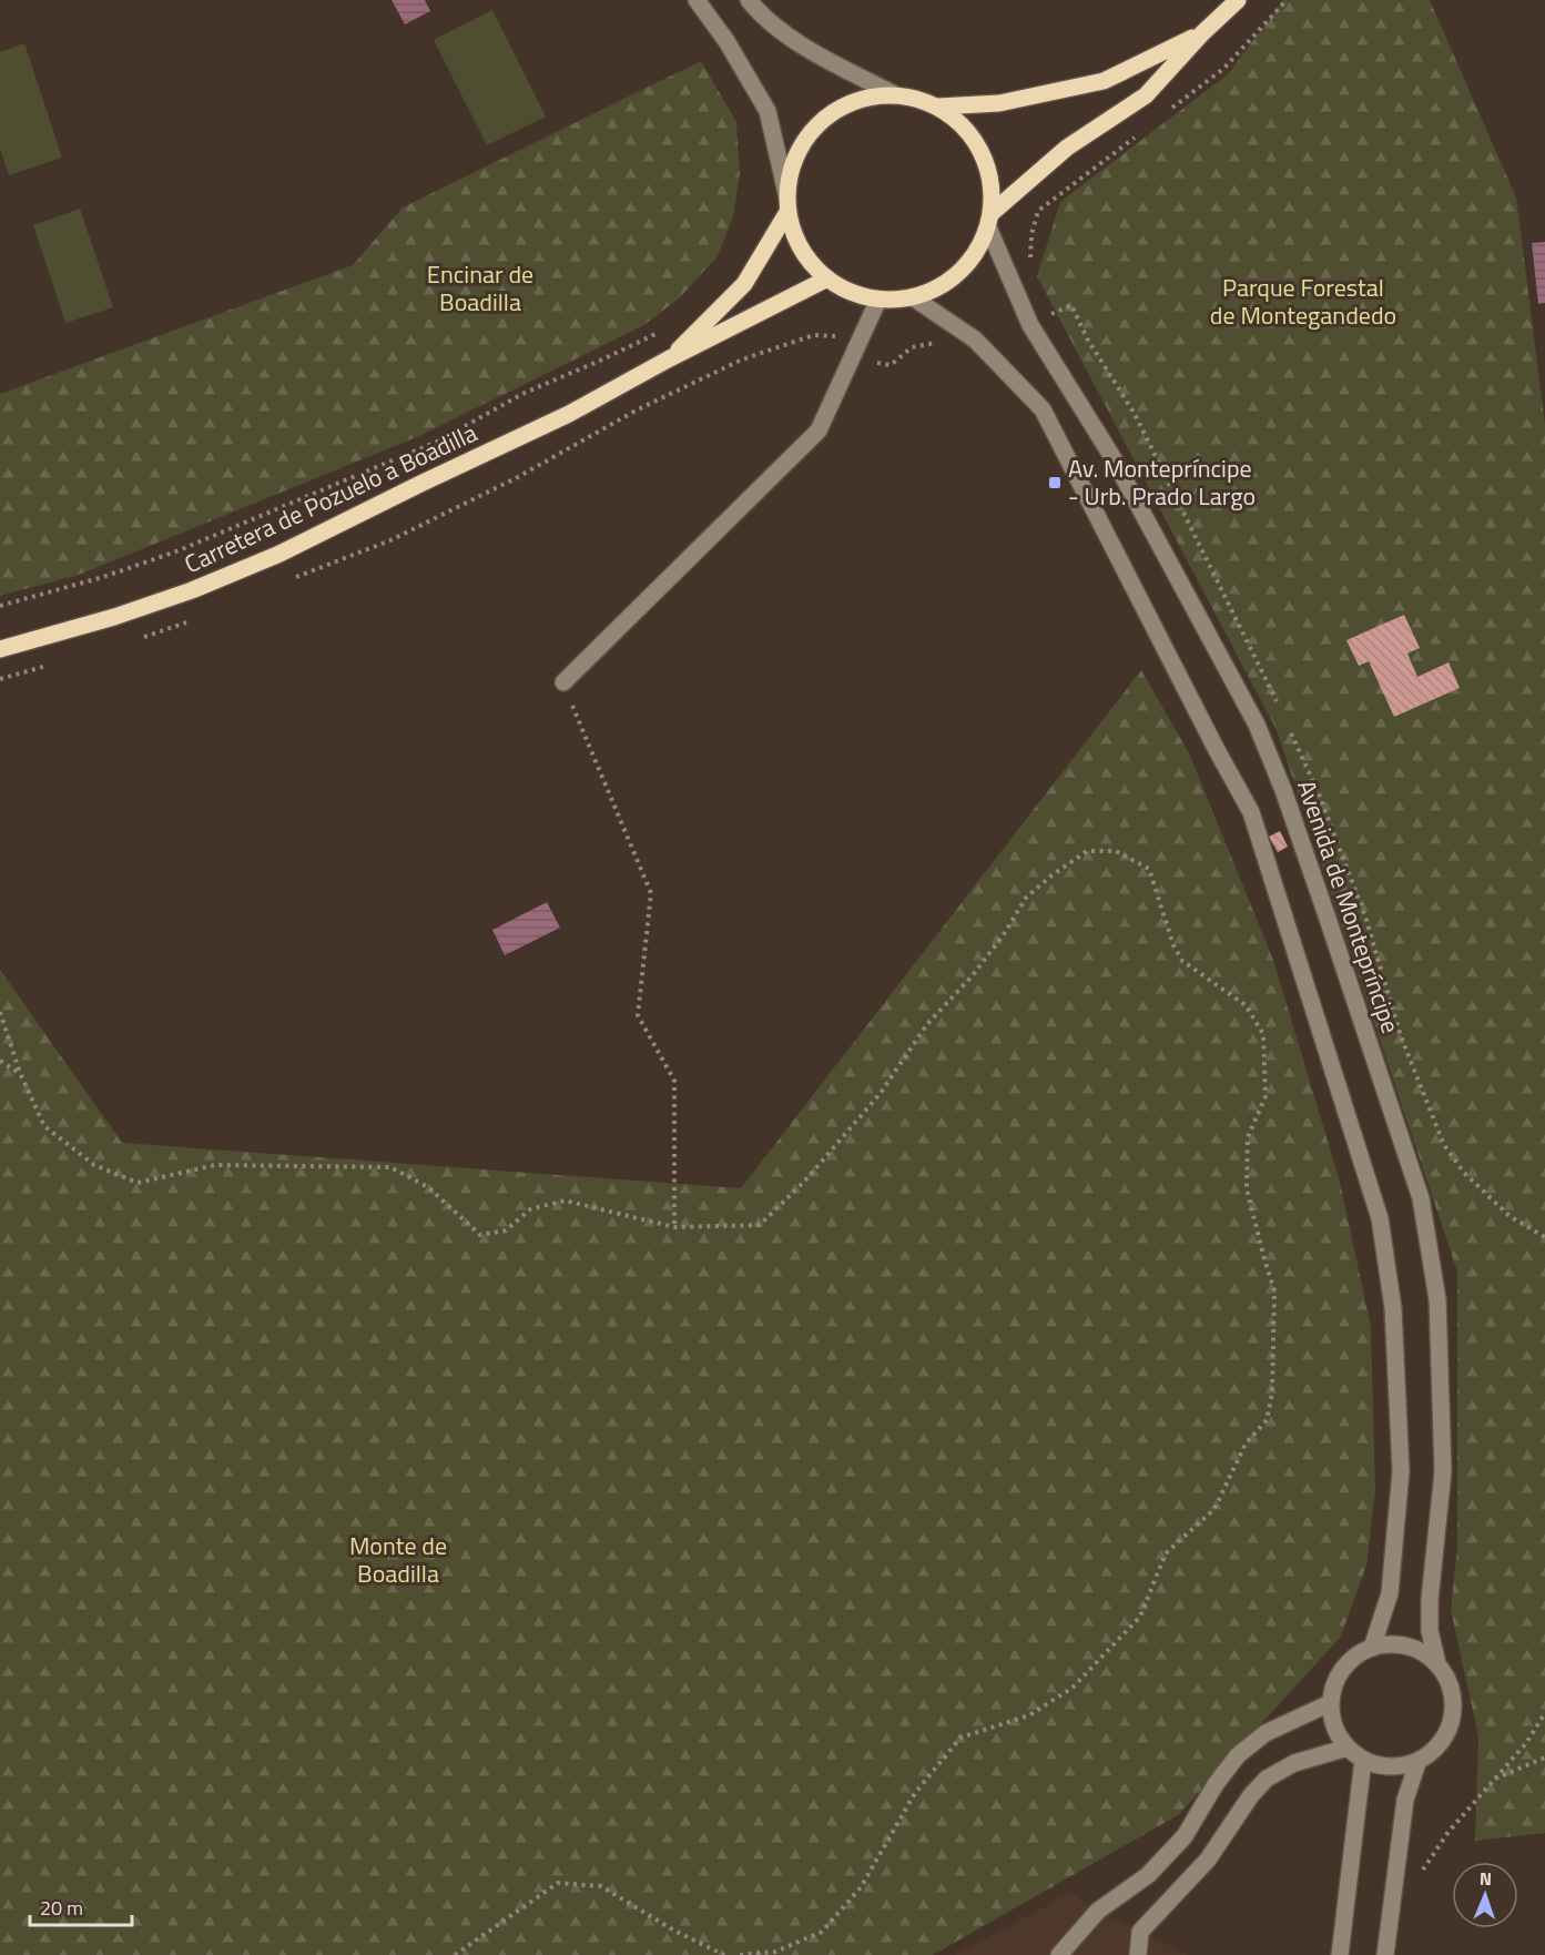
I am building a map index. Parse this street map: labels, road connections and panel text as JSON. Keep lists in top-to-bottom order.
{
  "streets": {
    "main road": ["Carretera de Pozuelo a Boadilla"],
    "street": ["Avenida de Montepríncipe"]
  },
  "crossings": [
    ["Carretera de Pozuelo a Boadilla", "Avenida de Montepríncipe"]
  ],
  "parks": ["Encinar de Boadilla", "Parque Forestal de Montegandedo", "Monte de Boadilla"],
  "places": {
    "transit": ["Av. Montepríncipe - Urb. Prado Largo"]
  },
  "scale_bar": "20 m",
  "north": "top"
}
